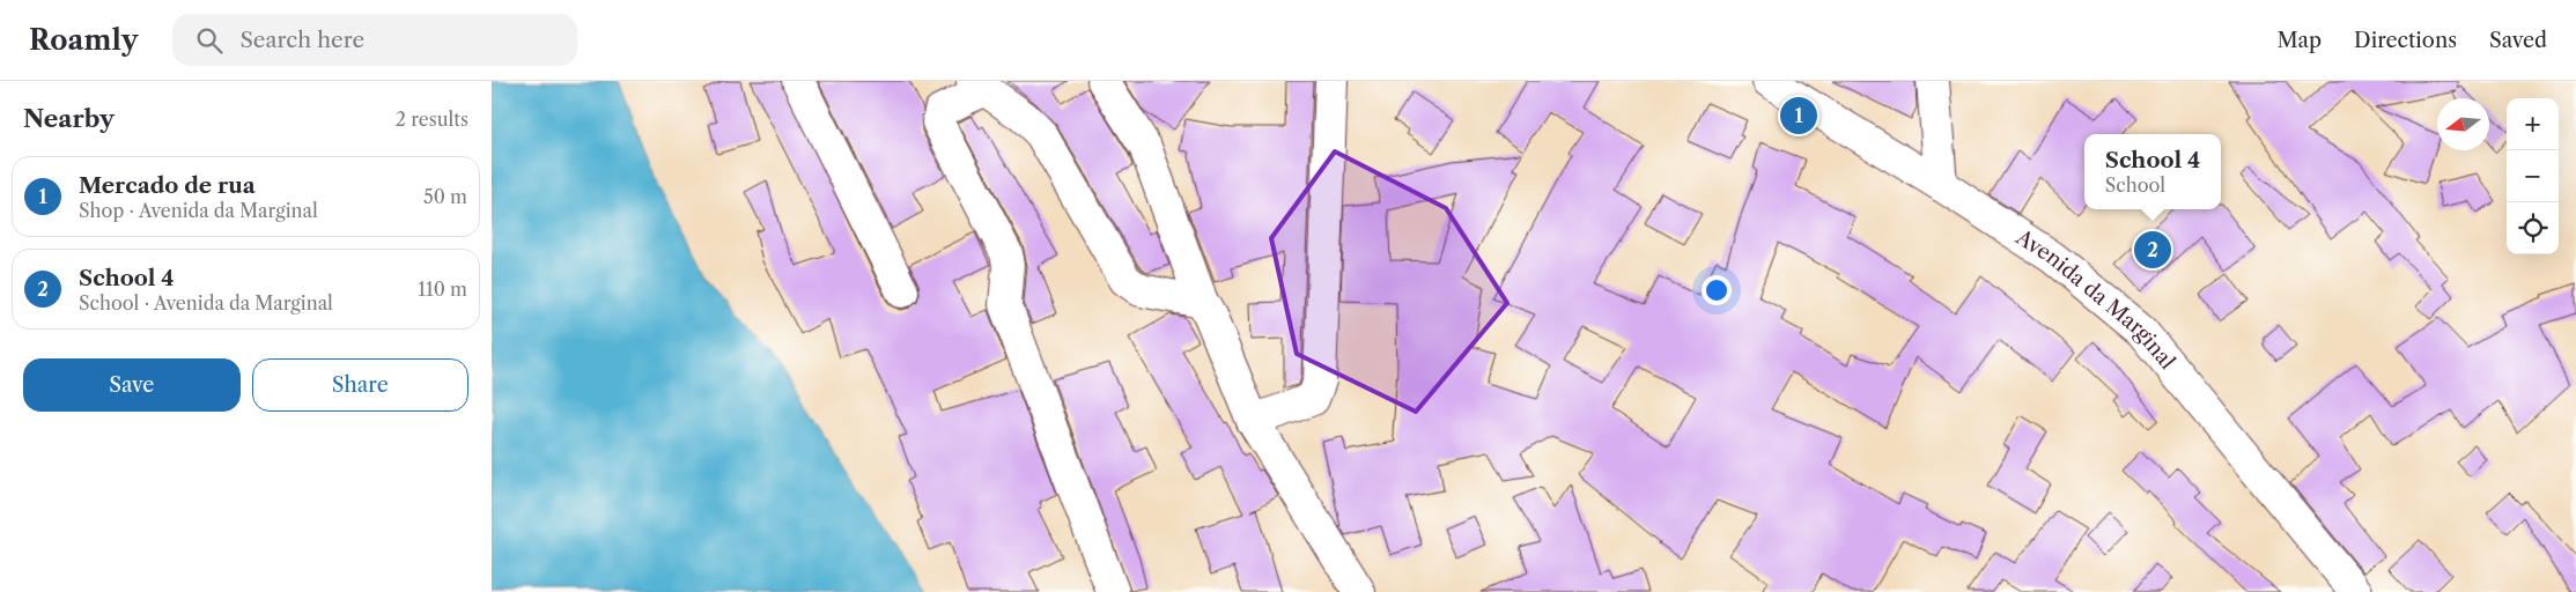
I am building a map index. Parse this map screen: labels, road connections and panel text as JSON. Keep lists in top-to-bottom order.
{
  "streets": {
    "street": ["Avenida da Marginal"]
  },
  "north": "left",
  "page": {
    "header": "Roamly",
    "search": "Search here",
    "nav": ["Map", "Directions", "Saved"],
    "heading": ["Nearby", "2 results"],
    "pins": ["1", "2"],
    "map_buttons": ["+", "−"],
    "popup": ["School 4", "School"],
    "list": [
      {
        "mark": "1",
        "name": "Mercado de rua",
        "note": "Shop · Avenida da Marginal",
        "value": "50 m"
      },
      {
        "mark": "2",
        "name": "School 4",
        "note": "School · Avenida da Marginal",
        "value": "110 m"
      }
    ],
    "buttons": ["Save", "Share"]
  }
}
